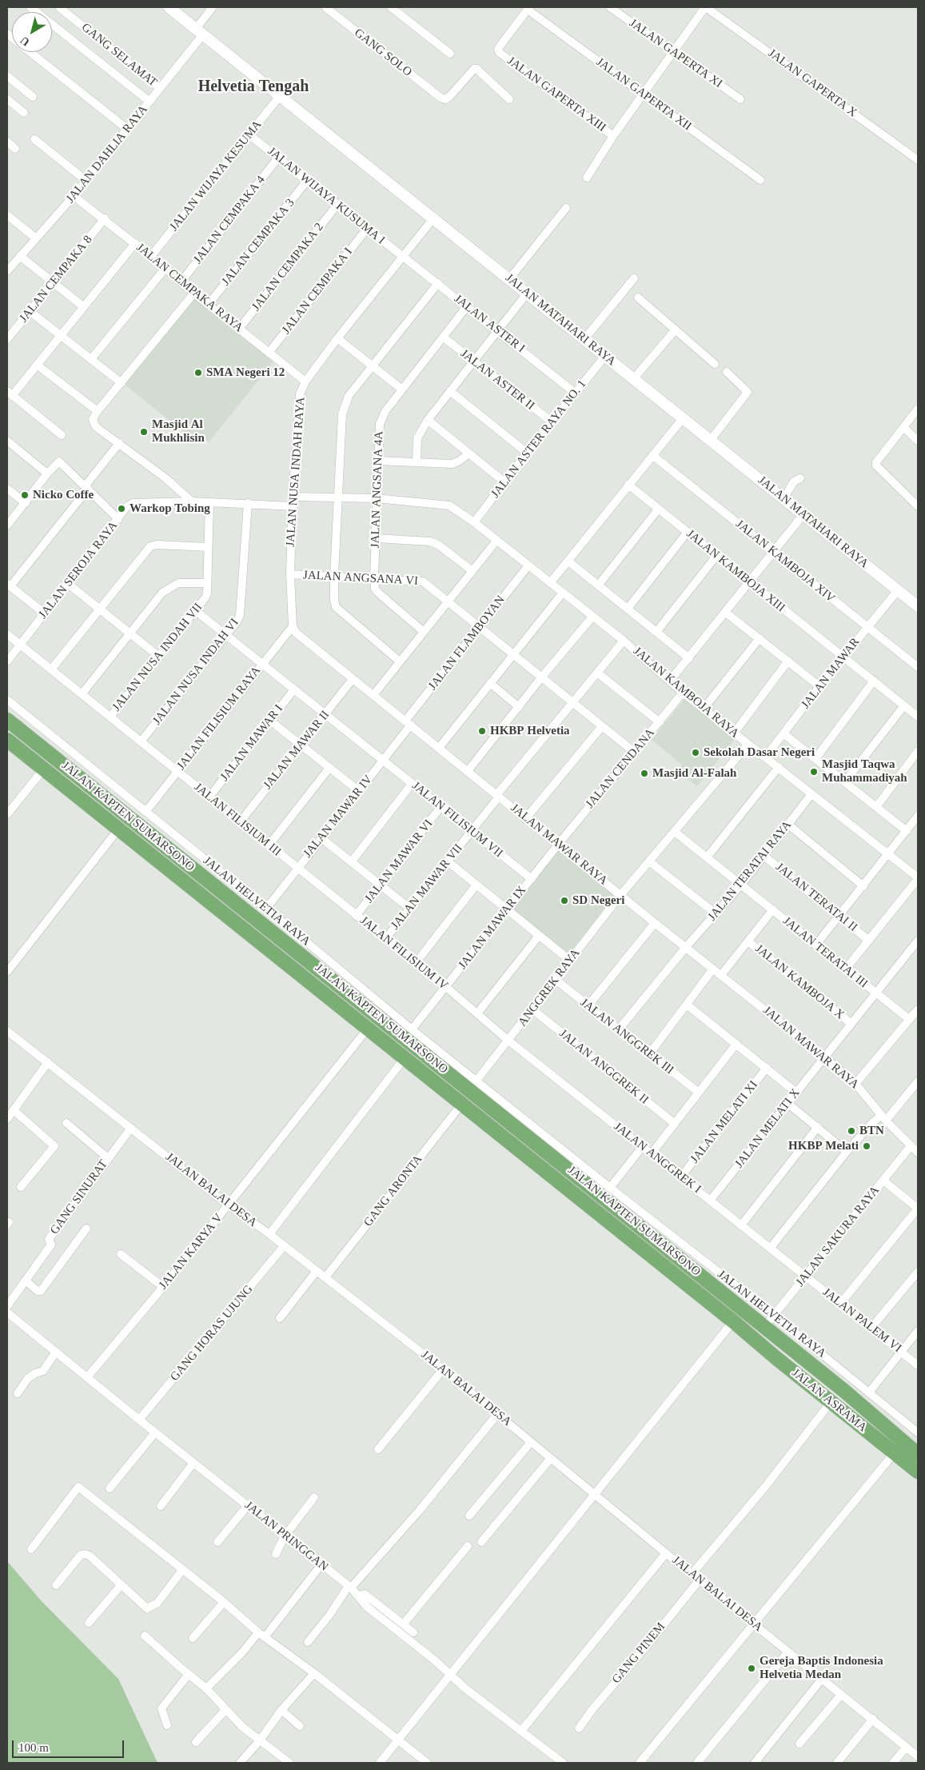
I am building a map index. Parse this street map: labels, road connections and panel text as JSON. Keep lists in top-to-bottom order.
{
  "streets": {
    "highway": ["JALAN KAPTEN SUMARSONO", "JALAN ASRAMA"],
    "street": [
      "GANG SOLO",
      "JALAN GAPERTA XI",
      "GANG SELAMAT",
      "JALAN GAPERTA X",
      "JALAN GAPERTA XIII",
      "JALAN GAPERTA XII",
      "JALAN DAHLIA RAYA",
      "JALAN WIJAYA KESUMA",
      "JALAN WIJAYA KUSUMA I",
      "JALAN CEMPAKA 4",
      "JALAN CEMPAKA 3",
      "JALAN CEMPAKA 2",
      "JALAN CEMPAKA 8",
      "JALAN CEMPAKA RAYA",
      "JALAN CEMPAKA I",
      "JALAN MATAHARI RAYA",
      "JALAN ASTER I",
      "JALAN ASTER II",
      "JALAN ASTER RAYA NO. 1",
      "JALAN NUSA INDAH RAYA",
      "JALAN ANGSANA 4A",
      "JALAN KAMBOJA XIV",
      "JALAN SEROJA RAYA",
      "JALAN KAMBOJA XIII",
      "JALAN ANGSANA VI",
      "JALAN FLAMBOYAN",
      "JALAN NUSA INDAH VII",
      "JALAN NUSA INDAH VI",
      "JALAN MAWAR",
      "JALAN KAMBOJA RAYA",
      "JALAN FILISIUM RAYA",
      "JALAN MAWAR I",
      "JALAN MAWAR II",
      "JALAN CENDANA",
      "JALAN MAWAR IV",
      "JALAN FILISIUM III",
      "JALAN FILISIUM VII",
      "JALAN MAWAR RAYA",
      "JALAN MAWAR VI",
      "JALAN TERATAI RAYA",
      "JALAN MAWAR VII",
      "JALAN TERATAI II",
      "JALAN HELVETIA RAYA",
      "JALAN MAWAR IX",
      "JALAN TERATAI III",
      "JALAN FILISIUM IV",
      "JALAN KAMBOJA X",
      "ANGGREK RAYA",
      "JALAN ANGGREK III",
      "JALAN ANGGREK II",
      "JALAN MELATI XI",
      "JALAN MELATI X",
      "JALAN ANGGREK I",
      "JALAN BALAI DESA",
      "GANG ARONTA",
      "GANG SINURAT",
      "JALAN SAKURA RAYA",
      "JALAN KARYA V",
      "JALAN PALEM VI",
      "GANG HORAS UJUNG",
      "JALAN PRINGGAN",
      "GANG PINEM"
    ]
  },
  "crossings": [
    ["GANG SELAMAT", "JALAN DAHLIA RAYA"],
    ["JALAN GAPERTA XIII", "JALAN GAPERTA XII"],
    ["JALAN DAHLIA RAYA", "JALAN CEMPAKA RAYA"],
    ["JALAN DAHLIA RAYA", "JALAN MATAHARI RAYA"],
    ["JALAN WIJAYA KESUMA", "JALAN WIJAYA KUSUMA I"],
    ["JALAN WIJAYA KESUMA", "JALAN CEMPAKA RAYA"],
    ["JALAN WIJAYA KESUMA", "JALAN MATAHARI RAYA"],
    ["JALAN WIJAYA KUSUMA I", "JALAN CEMPAKA 4"],
    ["JALAN WIJAYA KUSUMA I", "JALAN CEMPAKA 3"],
    ["JALAN WIJAYA KUSUMA I", "JALAN CEMPAKA 2"],
    ["JALAN WIJAYA KUSUMA I", "JALAN CEMPAKA I"],
    ["JALAN WIJAYA KUSUMA I", "JALAN ASTER I"],
    ["JALAN WIJAYA KUSUMA I", "JALAN NUSA INDAH RAYA"],
    ["JALAN CEMPAKA 4", "JALAN CEMPAKA RAYA"],
    ["JALAN CEMPAKA 3", "JALAN CEMPAKA RAYA"],
    ["JALAN CEMPAKA 2", "JALAN CEMPAKA RAYA"],
    ["JALAN CEMPAKA 8", "JALAN CEMPAKA RAYA"],
    ["JALAN CEMPAKA RAYA", "JALAN CEMPAKA I"],
    ["JALAN CEMPAKA RAYA", "JALAN NUSA INDAH RAYA"],
    ["JALAN MATAHARI RAYA", "JALAN ASTER RAYA NO. 1"],
    ["JALAN MATAHARI RAYA", "JALAN NUSA INDAH RAYA"],
    ["JALAN MATAHARI RAYA", "JALAN MAWAR"],
    ["JALAN ASTER I", "JALAN ASTER RAYA NO. 1"],
    ["JALAN ASTER I", "JALAN NUSA INDAH RAYA"],
    ["JALAN ASTER I", "JALAN ANGSANA 4A"],
    ["JALAN ASTER II", "JALAN ASTER RAYA NO. 1"],
    ["JALAN ASTER II", "JALAN ANGSANA 4A"],
    ["JALAN ASTER RAYA NO. 1", "JALAN KAMBOJA RAYA"],
    ["JALAN NUSA INDAH RAYA", "JALAN SEROJA RAYA"],
    ["JALAN NUSA INDAH RAYA", "JALAN ANGSANA VI"],
    ["JALAN NUSA INDAH RAYA", "JALAN KAMBOJA RAYA"],
    ["JALAN NUSA INDAH RAYA", "JALAN FILISIUM RAYA"],
    ["JALAN NUSA INDAH RAYA", "JALAN MAWAR RAYA"],
    ["JALAN ANGSANA 4A", "JALAN ANGSANA VI"],
    ["JALAN ANGSANA 4A", "JALAN KAMBOJA RAYA"],
    ["JALAN KAMBOJA XIV", "JALAN MAWAR"],
    ["JALAN SEROJA RAYA", "JALAN NUSA INDAH VII"],
    ["JALAN SEROJA RAYA", "JALAN NUSA INDAH VI"],
    ["JALAN SEROJA RAYA", "JALAN FILISIUM III"],
    ["JALAN KAMBOJA XIII", "JALAN MAWAR"],
    ["JALAN ANGSANA VI", "JALAN FLAMBOYAN"],
    ["JALAN ANGSANA VI", "JALAN CENDANA"],
    ["JALAN ANGSANA VI", "JALAN MAWAR VII"],
    ["JALAN FLAMBOYAN", "JALAN KAMBOJA RAYA"],
    ["JALAN FLAMBOYAN", "JALAN MAWAR IV"],
    ["JALAN FLAMBOYAN", "JALAN MAWAR RAYA"],
    ["JALAN NUSA INDAH VII", "JALAN FILISIUM III"],
    ["JALAN NUSA INDAH VII", "JALAN FILISIUM VII"],
    ["JALAN NUSA INDAH VI", "JALAN FILISIUM III"],
    ["JALAN NUSA INDAH VI", "JALAN FILISIUM VII"],
    ["JALAN MAWAR", "JALAN KAMBOJA RAYA"],
    ["JALAN KAMBOJA RAYA", "JALAN CENDANA"],
    ["JALAN KAMBOJA RAYA", "JALAN TERATAI RAYA"],
    ["JALAN KAMBOJA RAYA", "JALAN MAWAR VII"],
    ["JALAN KAMBOJA RAYA", "ANGGREK RAYA"],
    ["JALAN FILISIUM RAYA", "JALAN FILISIUM III"],
    ["JALAN FILISIUM RAYA", "JALAN FILISIUM VII"],
    ["JALAN FILISIUM RAYA", "JALAN MAWAR RAYA"],
    ["JALAN FILISIUM RAYA", "JALAN HELVETIA RAYA"],
    ["JALAN MAWAR I", "JALAN FILISIUM III"],
    ["JALAN MAWAR I", "JALAN FILISIUM VII"],
    ["JALAN MAWAR II", "JALAN FILISIUM III"],
    ["JALAN MAWAR II", "JALAN FILISIUM VII"],
    ["JALAN MAWAR II", "JALAN MAWAR RAYA"],
    ["JALAN CENDANA", "JALAN MAWAR RAYA"],
    ["JALAN CENDANA", "JALAN MAWAR IX"],
    ["JALAN KAPTEN SUMARSONO", "GANG ARONTA"],
    ["JALAN KAPTEN SUMARSONO", "JALAN SAKURA RAYA"],
    ["JALAN KAPTEN SUMARSONO", "JALAN KARYA V"],
    ["JALAN KAPTEN SUMARSONO", "JALAN ASRAMA"],
    ["JALAN MAWAR IV", "JALAN FILISIUM III"],
    ["JALAN MAWAR IV", "JALAN FILISIUM VII"],
    ["JALAN MAWAR IV", "JALAN MAWAR RAYA"],
    ["JALAN MAWAR IV", "JALAN HELVETIA RAYA"],
    ["JALAN MAWAR IV", "JALAN FILISIUM IV"],
    ["JALAN FILISIUM III", "JALAN FILISIUM IV"],
    ["JALAN FILISIUM VII", "JALAN MAWAR VI"],
    ["JALAN FILISIUM VII", "JALAN MAWAR VII"],
    ["JALAN FILISIUM VII", "JALAN MAWAR IX"],
    ["JALAN MAWAR RAYA", "JALAN TERATAI RAYA"],
    ["JALAN MAWAR RAYA", "JALAN MAWAR VII"],
    ["JALAN MAWAR RAYA", "JALAN MAWAR IX"],
    ["JALAN MAWAR RAYA", "ANGGREK RAYA"],
    ["JALAN MAWAR RAYA", "JALAN MELATI X"],
    ["JALAN MAWAR RAYA", "JALAN SAKURA RAYA"],
    ["JALAN MAWAR VI", "JALAN FILISIUM IV"],
    ["JALAN TERATAI RAYA", "JALAN TERATAI II"],
    ["JALAN TERATAI RAYA", "JALAN TERATAI III"],
    ["JALAN TERATAI RAYA", "JALAN ANGGREK III"],
    ["JALAN MAWAR VII", "JALAN FILISIUM IV"],
    ["JALAN HELVETIA RAYA", "JALAN MAWAR IX"],
    ["JALAN HELVETIA RAYA", "ANGGREK RAYA"],
    ["JALAN HELVETIA RAYA", "JALAN SAKURA RAYA"],
    ["JALAN MAWAR IX", "JALAN FILISIUM IV"],
    ["JALAN TERATAI III", "ANGGREK RAYA"],
    ["JALAN TERATAI III", "JALAN MELATI X"],
    ["JALAN FILISIUM IV", "ANGGREK RAYA"],
    ["JALAN FILISIUM IV", "JALAN ANGGREK I"],
    ["JALAN KAMBOJA X", "JALAN MELATI X"],
    ["ANGGREK RAYA", "JALAN ANGGREK III"],
    ["ANGGREK RAYA", "JALAN ANGGREK II"],
    ["ANGGREK RAYA", "JALAN ANGGREK I"],
    ["JALAN MELATI XI", "JALAN ANGGREK I"],
    ["JALAN MELATI X", "JALAN ANGGREK I"],
    ["JALAN ANGGREK I", "JALAN SAKURA RAYA"],
    ["JALAN ANGGREK I", "JALAN PALEM VI"],
    ["JALAN BALAI DESA", "GANG ARONTA"],
    ["JALAN BALAI DESA", "GANG SINURAT"],
    ["JALAN BALAI DESA", "JALAN KARYA V"],
    ["JALAN BALAI DESA", "GANG HORAS UJUNG"],
    ["JALAN BALAI DESA", "GANG PINEM"],
    ["JALAN SAKURA RAYA", "JALAN PALEM VI"],
    ["JALAN SAKURA RAYA", "JALAN ASRAMA"],
    ["JALAN KARYA V", "JALAN PRINGGAN"],
    ["GANG HORAS UJUNG", "JALAN PRINGGAN"]
  ],
  "districts": ["Helvetia Tengah"],
  "places": [
    "SMA Negeri 12",
    "Masjid Al Mukhlisin",
    "Nicko Coffe",
    "Warkop Tobing",
    "HKBP Helvetia",
    "Sekolah Dasar Negeri",
    "Masjid Taqwa Muhammadiyah",
    "Masjid Al-Falah",
    "SD Negeri",
    "BTN",
    "HKBP Melati",
    "Gereja Baptis Indonesia Helvetia Medan"
  ],
  "scale_bar": "100 m",
  "north": "bottom left"
}
